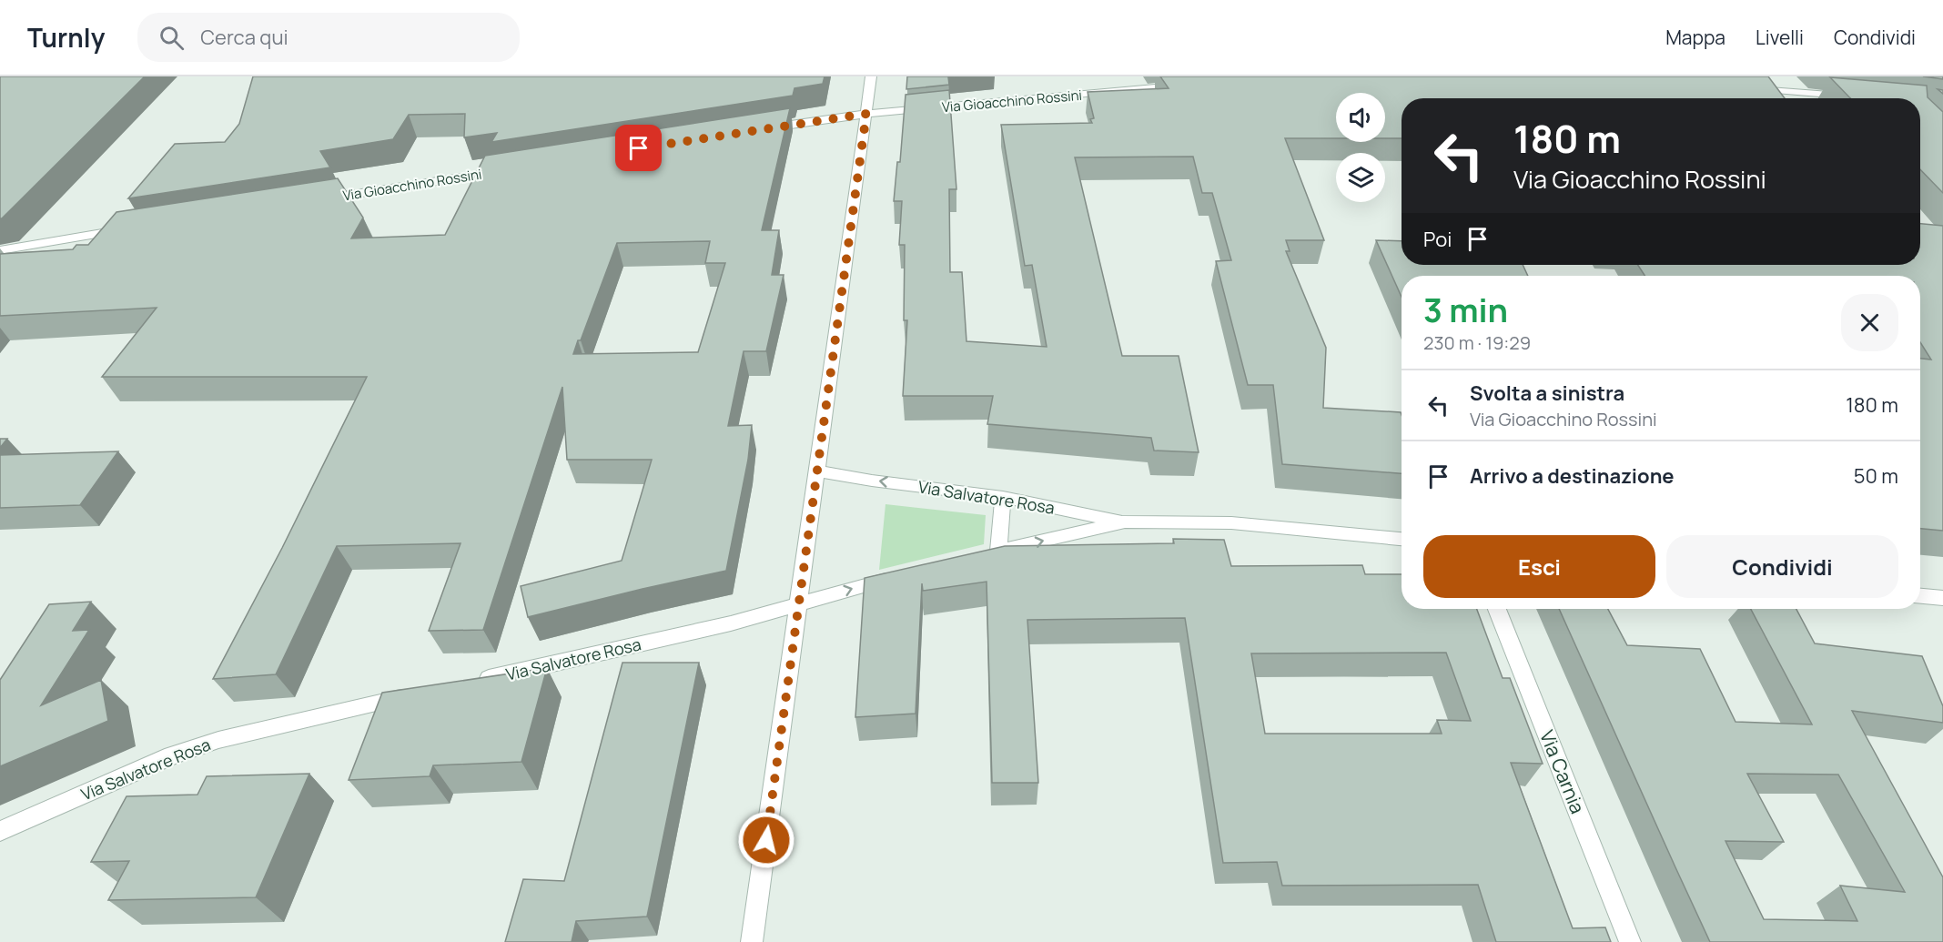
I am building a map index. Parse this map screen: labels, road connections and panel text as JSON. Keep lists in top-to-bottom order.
{
  "streets": {
    "street": ["Via Gioacchino Rossini", "Via Salvatore Rosa", "Via Carnia"]
  },
  "page": {
    "header": "Turnly",
    "search": "Cerca qui",
    "nav": ["Mappa", "Livelli", "Condividi"],
    "turn": ["180 m", "Via Gioacchino Rossini"],
    "then": "Poi",
    "heading": ["3 min", "230 m · 19:29"],
    "list": [
      {
        "name": "Svolta a sinistra",
        "note": "Via Gioacchino Rossini",
        "value": "180 m"
      },
      {
        "name": "Arrivo a destinazione",
        "value": "50 m"
      }
    ],
    "buttons": ["Esci", "Condividi"]
  }
}
